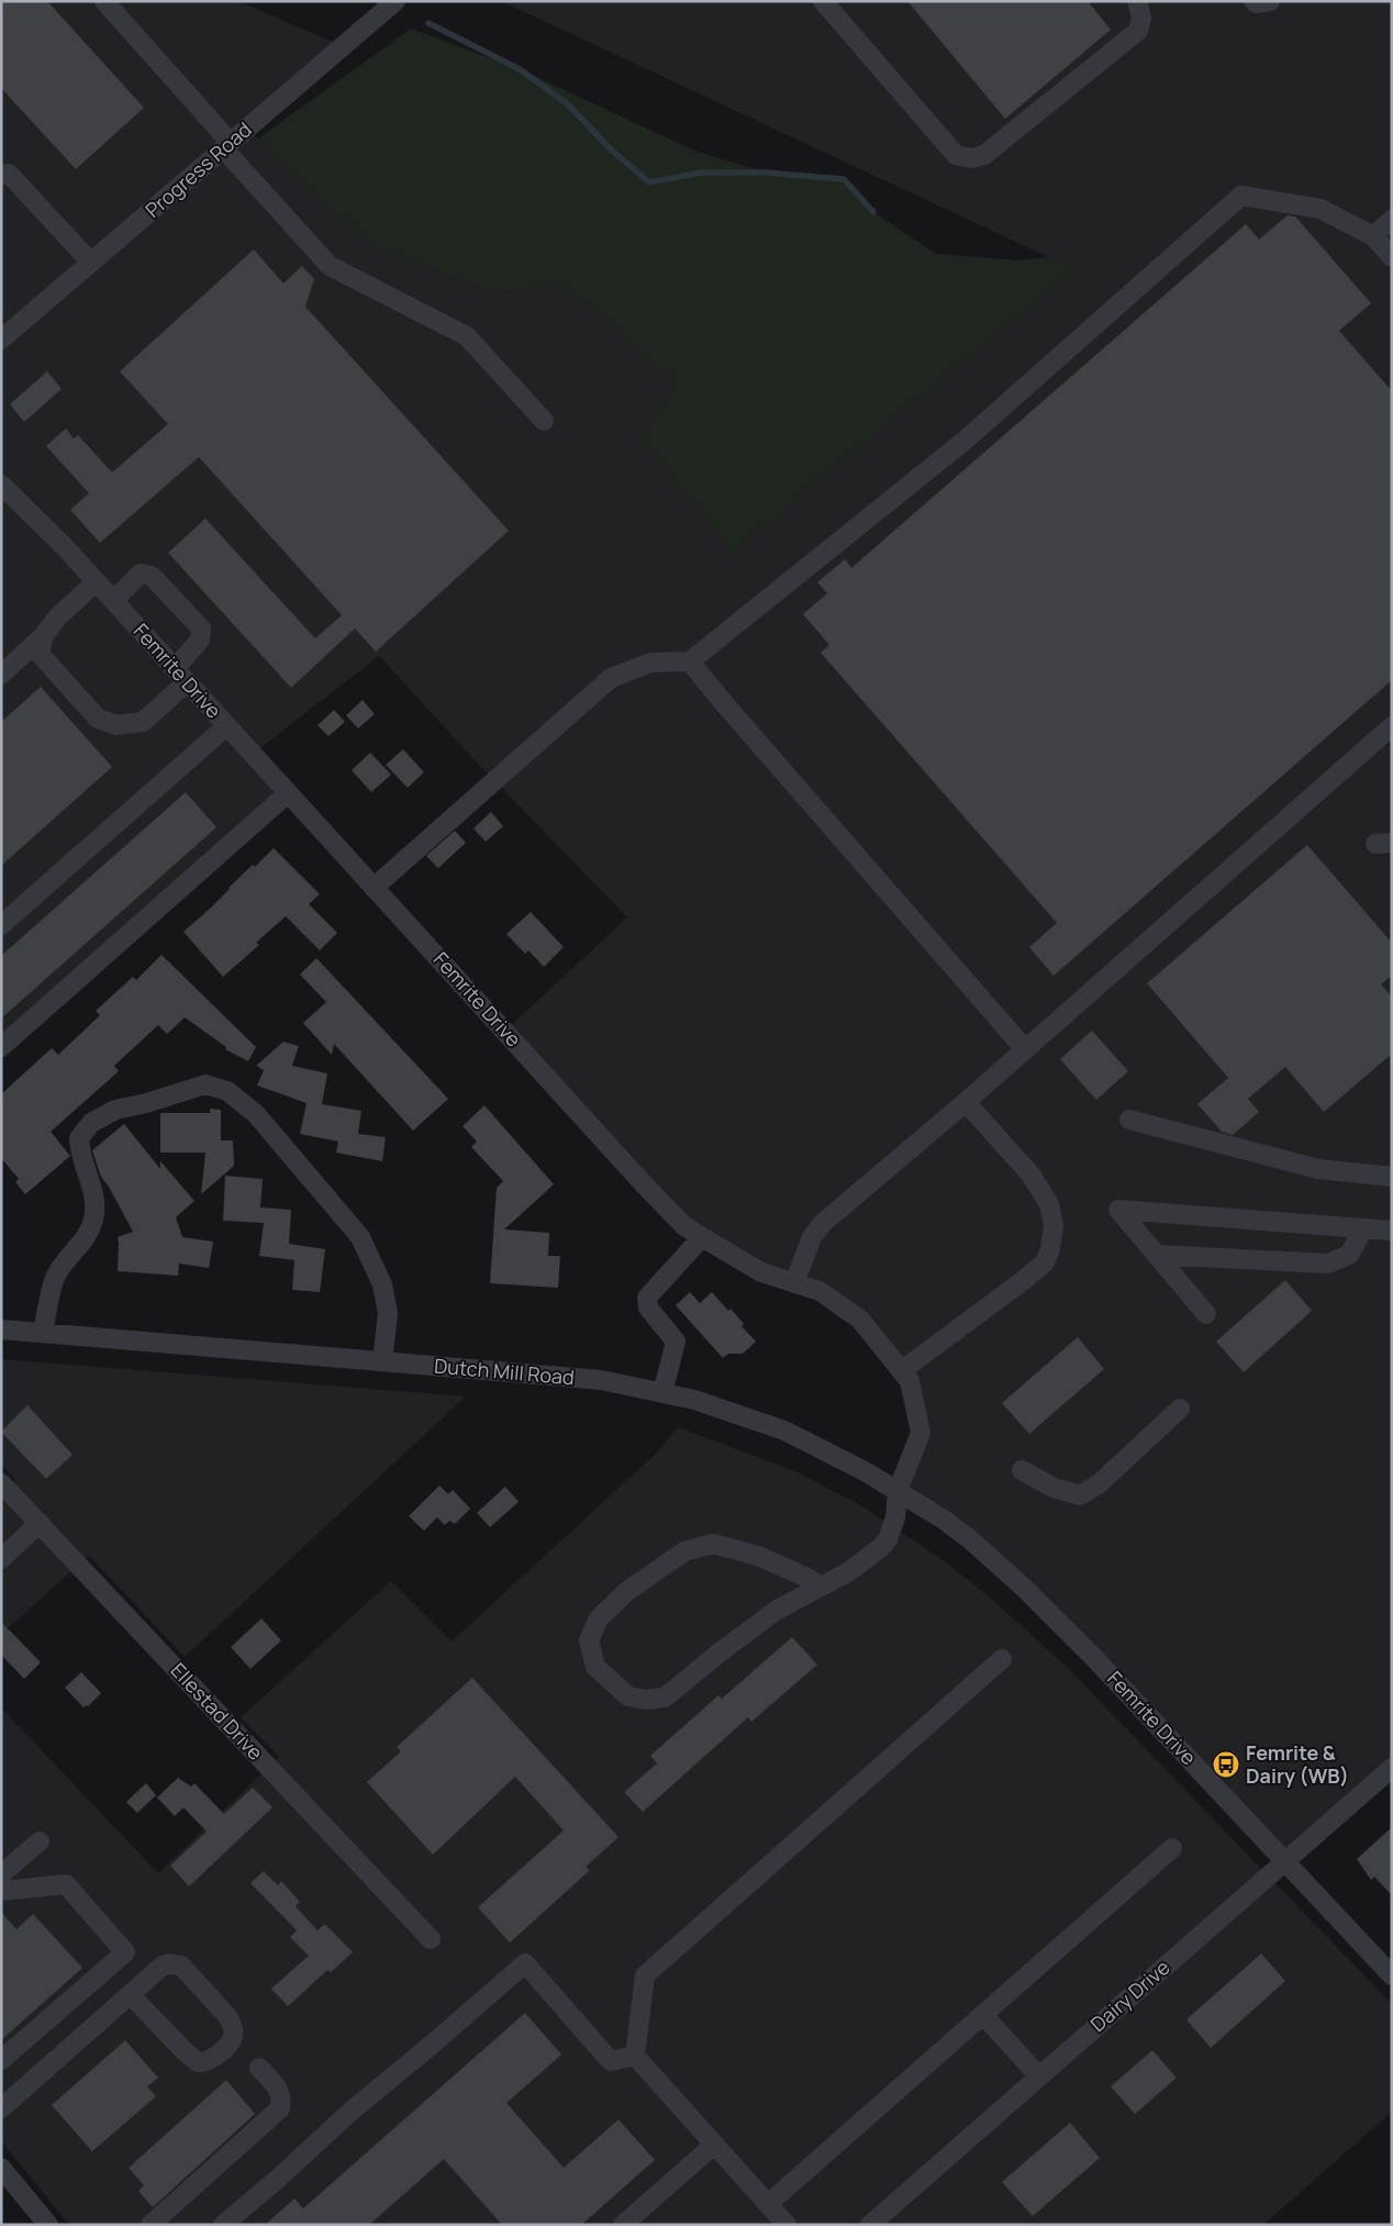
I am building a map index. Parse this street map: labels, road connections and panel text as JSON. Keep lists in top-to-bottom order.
{
  "streets": {
    "street": [
      "Progress Road",
      "Femrite Drive",
      "Dutch Mill Road",
      "Ellestad Drive",
      "Dairy Drive"
    ]
  },
  "crossings": [
    ["Femrite Drive", "Dutch Mill Road"],
    ["Femrite Drive", "Dairy Drive"]
  ],
  "places": {
    "bus stop": ["Femrite & Dairy (WB)"]
  }
}
